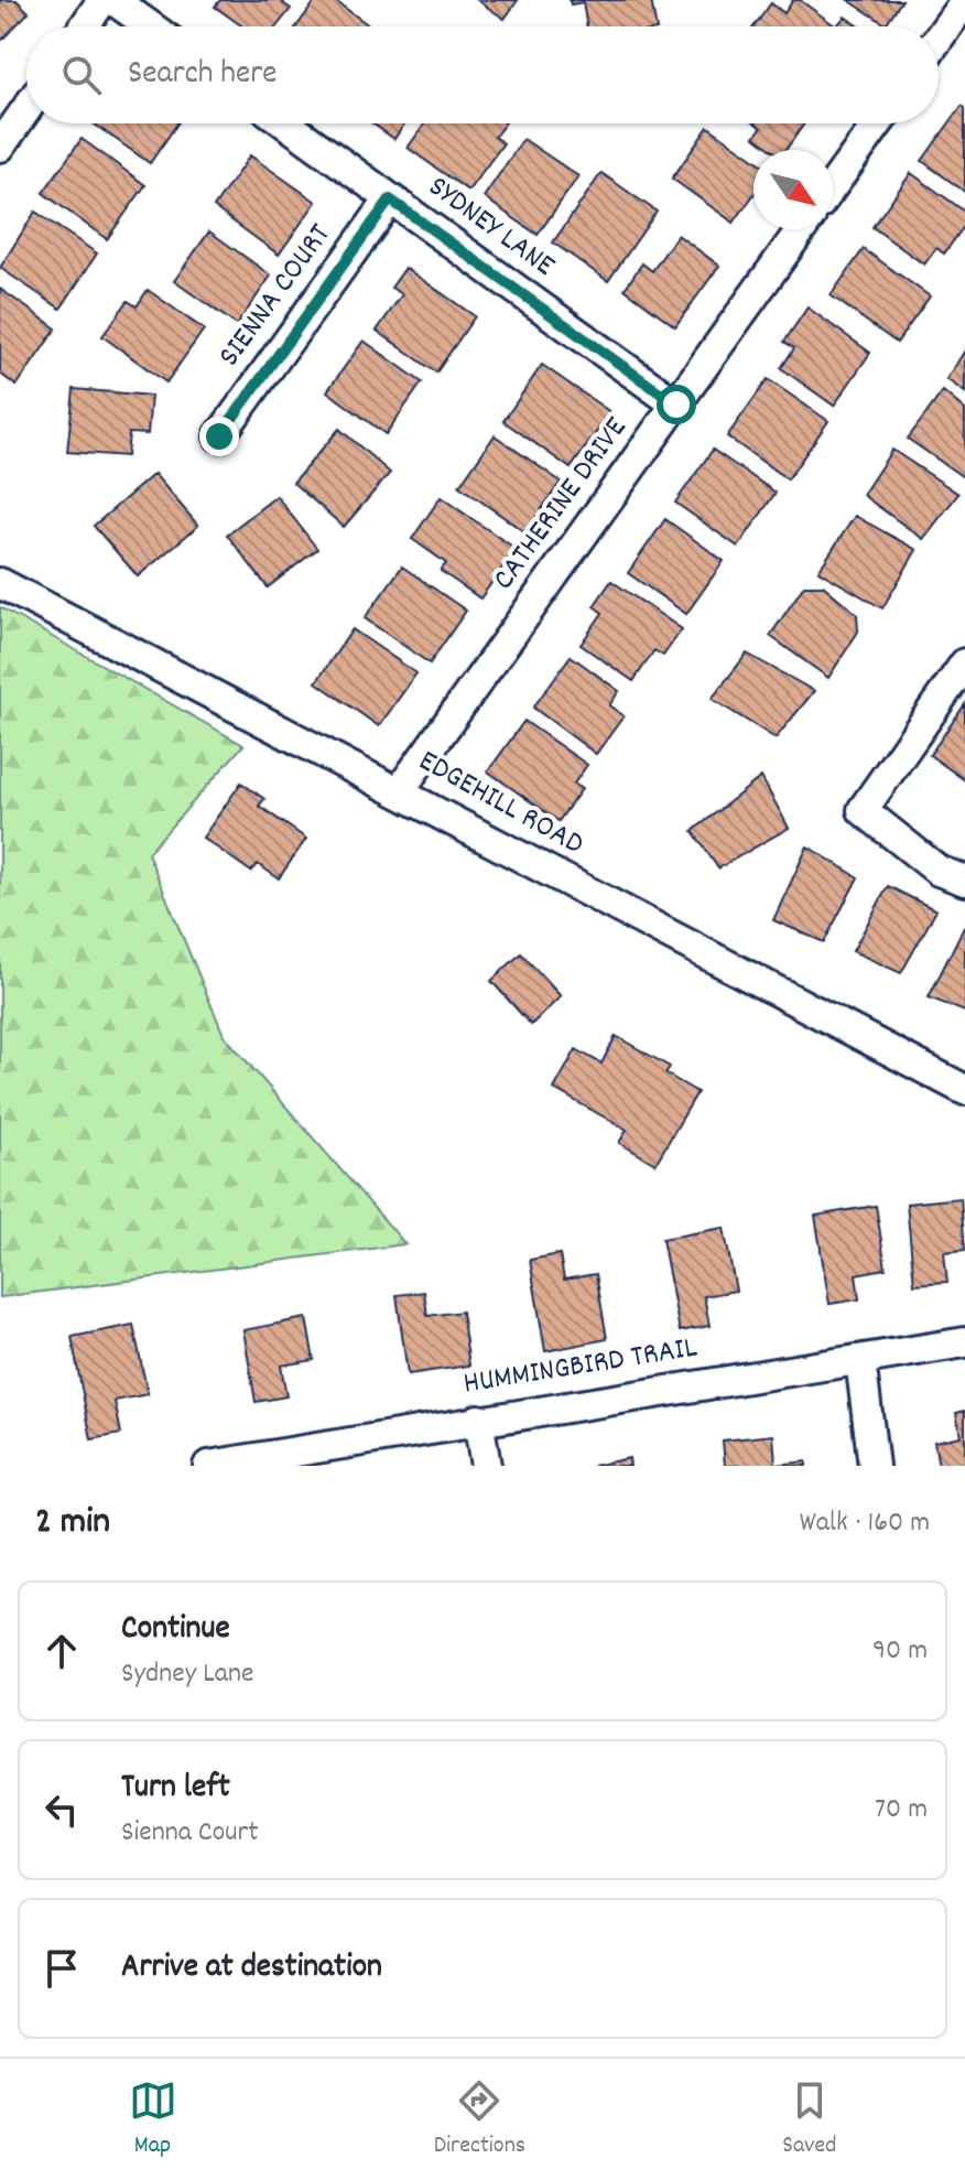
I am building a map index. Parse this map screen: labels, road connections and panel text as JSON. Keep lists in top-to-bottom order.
{
  "streets": {
    "street": [
      "SYDNEY LANE",
      "SIENNA COURT",
      "CATHERINE DRIVE",
      "EDGEHILL ROAD",
      "HUMMINGBIRD TRAIL"
    ]
  },
  "crossings": [
    ["SYDNEY LANE", "SIENNA COURT"],
    ["SYDNEY LANE", "CATHERINE DRIVE"],
    ["CATHERINE DRIVE", "EDGEHILL ROAD"]
  ],
  "north": "bottom right",
  "page": {
    "search": "Search here",
    "heading": ["2 min", "Walk · 160 m"],
    "list": [
      ["Continue", "Sydney Lane", "90 m"],
      ["Turn left", "Sienna Court", "70 m"],
      "Arrive at destination"
    ],
    "nav": ["Map", "Directions", "Saved"]
  }
}
